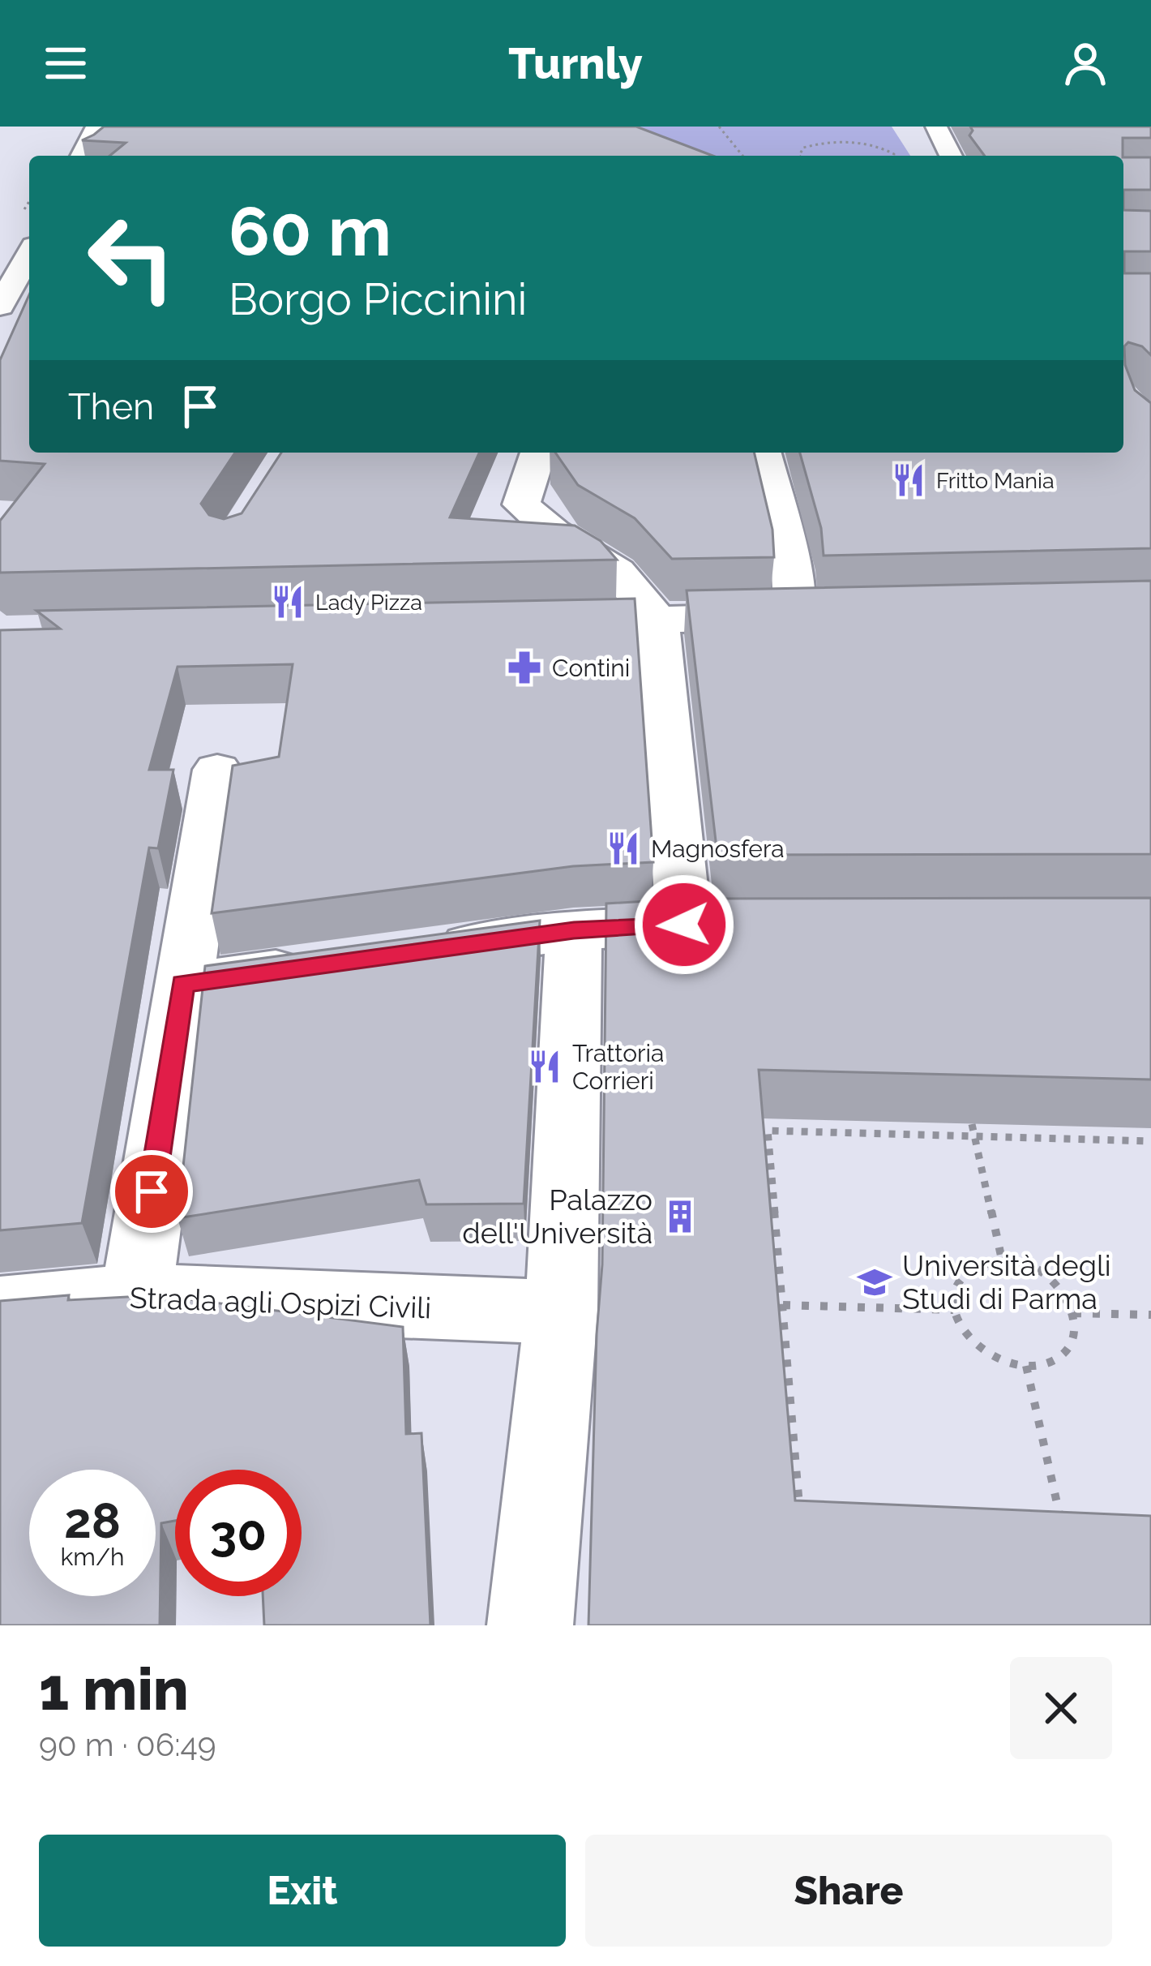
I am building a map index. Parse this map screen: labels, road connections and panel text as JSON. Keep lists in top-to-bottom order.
{
  "streets": {
    "street": ["Strada agli Ospizi Civili"]
  },
  "places": {
    "restaurant": [
      "Fritto Mania",
      "Lady Pizza",
      "Magnosfera",
      "Trattoria Corrieri"
    ],
    "pharmacy": ["Contini"],
    "building": ["Palazzo dell'Università"],
    "school or university": ["Università degli Studi di Parma"]
  },
  "page": {
    "header": "Turnly",
    "turn": ["60 m", "Borgo Piccinini"],
    "then": "Then",
    "speed": "28 km/h",
    "limit": "30",
    "heading": ["1 min", "90 m · 06:49"],
    "buttons": ["Exit", "Share"]
  }
}
